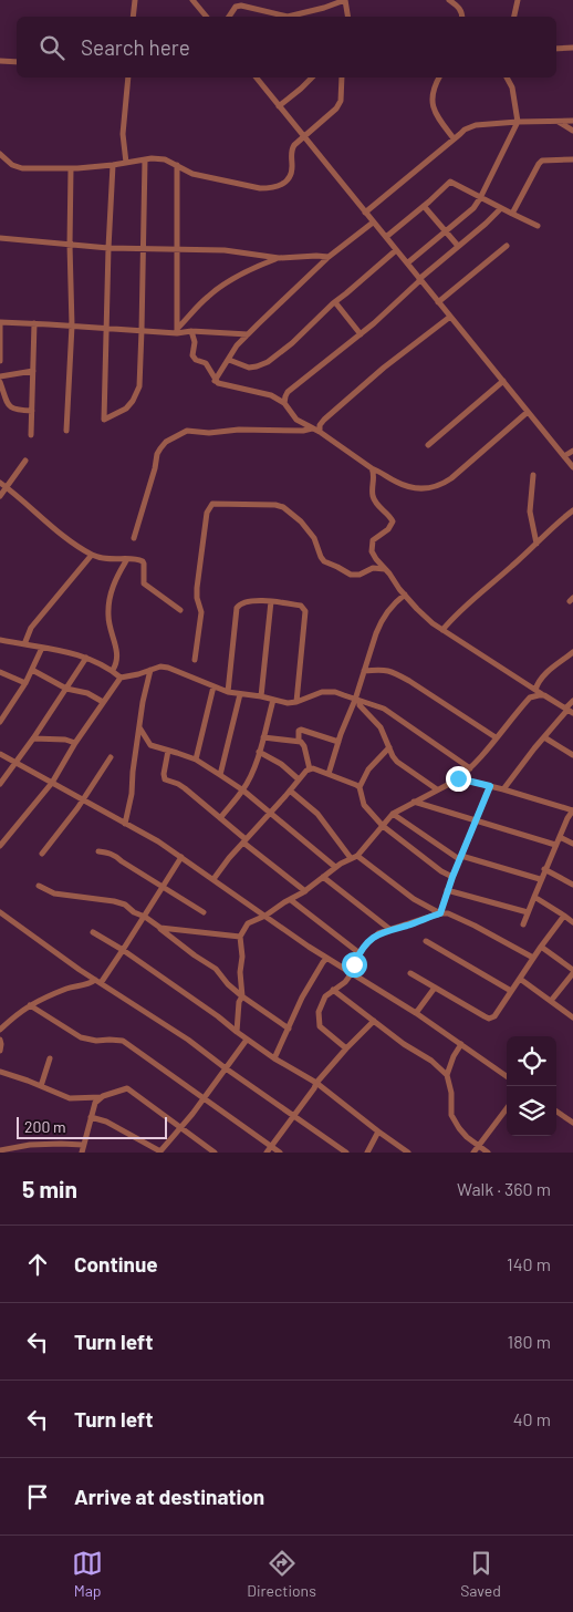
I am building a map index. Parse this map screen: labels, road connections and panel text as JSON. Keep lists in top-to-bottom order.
{
  "scale_bar": "200 m",
  "page": {
    "search": "Search here",
    "scale": "200 m",
    "heading": ["5 min", "Walk · 360 m"],
    "list": [
      ["Continue", "140 m"],
      ["Turn left", "180 m"],
      ["Turn left", "40 m"],
      "Arrive at destination"
    ],
    "nav": ["Map", "Directions", "Saved"]
  }
}
